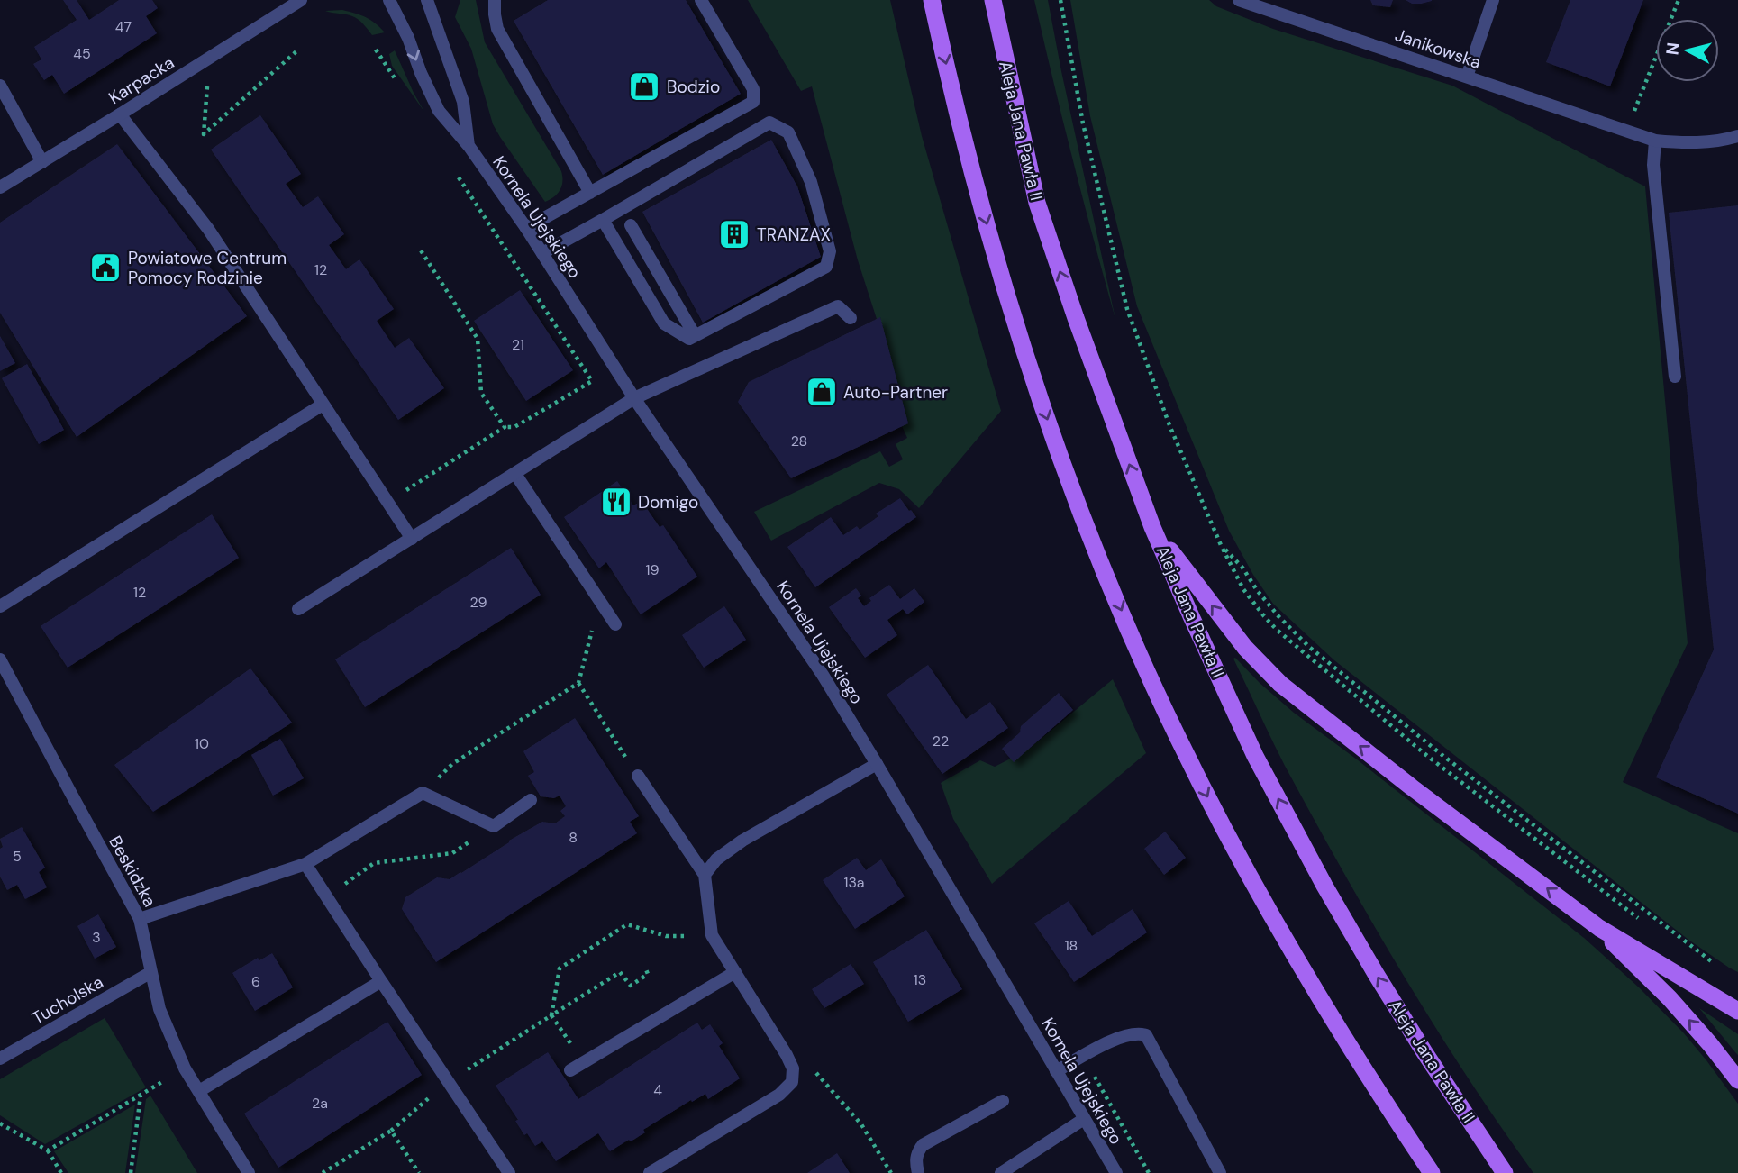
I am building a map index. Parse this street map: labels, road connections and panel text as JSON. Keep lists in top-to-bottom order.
{
  "streets": {
    "main road": ["Aleja Jana Pawła II"],
    "street": [
      "Janikowska",
      "Karpacka",
      "Kornela Ujejskiego",
      "Beskidzka",
      "Tucholska"
    ]
  },
  "crossings": [
    ["Beskidzka", "Tucholska"]
  ],
  "places": {
    "shop": ["Bodzio", "Auto-Partner"],
    "building": ["TRANZAX"],
    "public building": ["Powiatowe Centrum Pomocy Rodzinie"],
    "restaurant": ["Domigo"]
  },
  "house_numbers": [
    "47",
    "45",
    "12",
    "21",
    "28",
    "19",
    "12",
    "29",
    "22",
    "10",
    "8",
    "5",
    "13a",
    "3",
    "18",
    "13",
    "6",
    "4",
    "2a"
  ],
  "north": "left"
}
